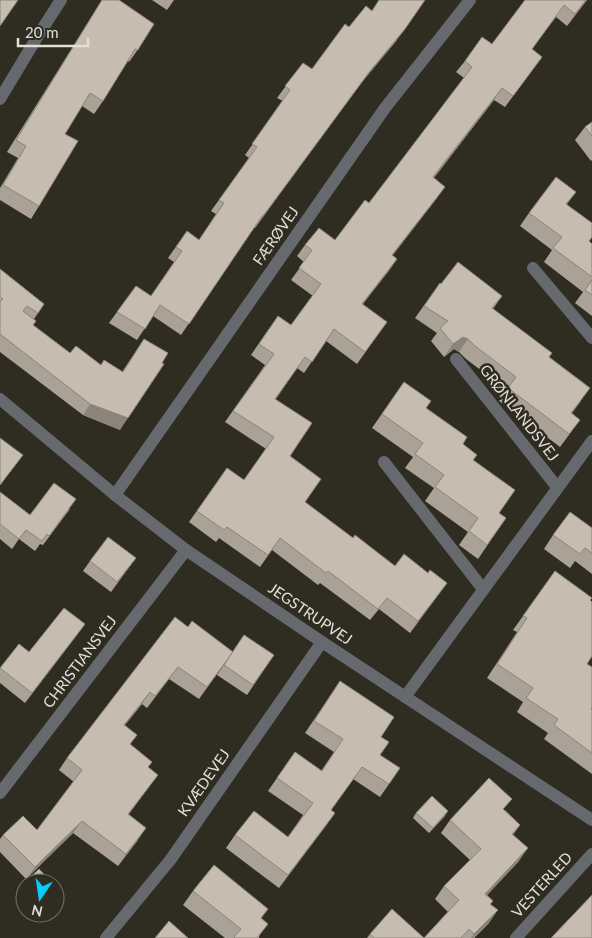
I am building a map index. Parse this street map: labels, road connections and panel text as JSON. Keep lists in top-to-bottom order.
{
  "streets": {
    "street": [
      "FÆRØVEJ",
      "GRØNLANDSVEJ",
      "JEGSTRUPVEJ",
      "CHRISTIANSVEJ",
      "KVÆDEVEJ",
      "VESTERLED"
    ]
  },
  "crossings": [
    ["FÆRØVEJ", "JEGSTRUPVEJ"],
    ["GRØNLANDSVEJ", "JEGSTRUPVEJ"],
    ["JEGSTRUPVEJ", "CHRISTIANSVEJ"],
    ["JEGSTRUPVEJ", "KVÆDEVEJ"]
  ],
  "scale_bar": "20 m",
  "north": "bottom"
}
